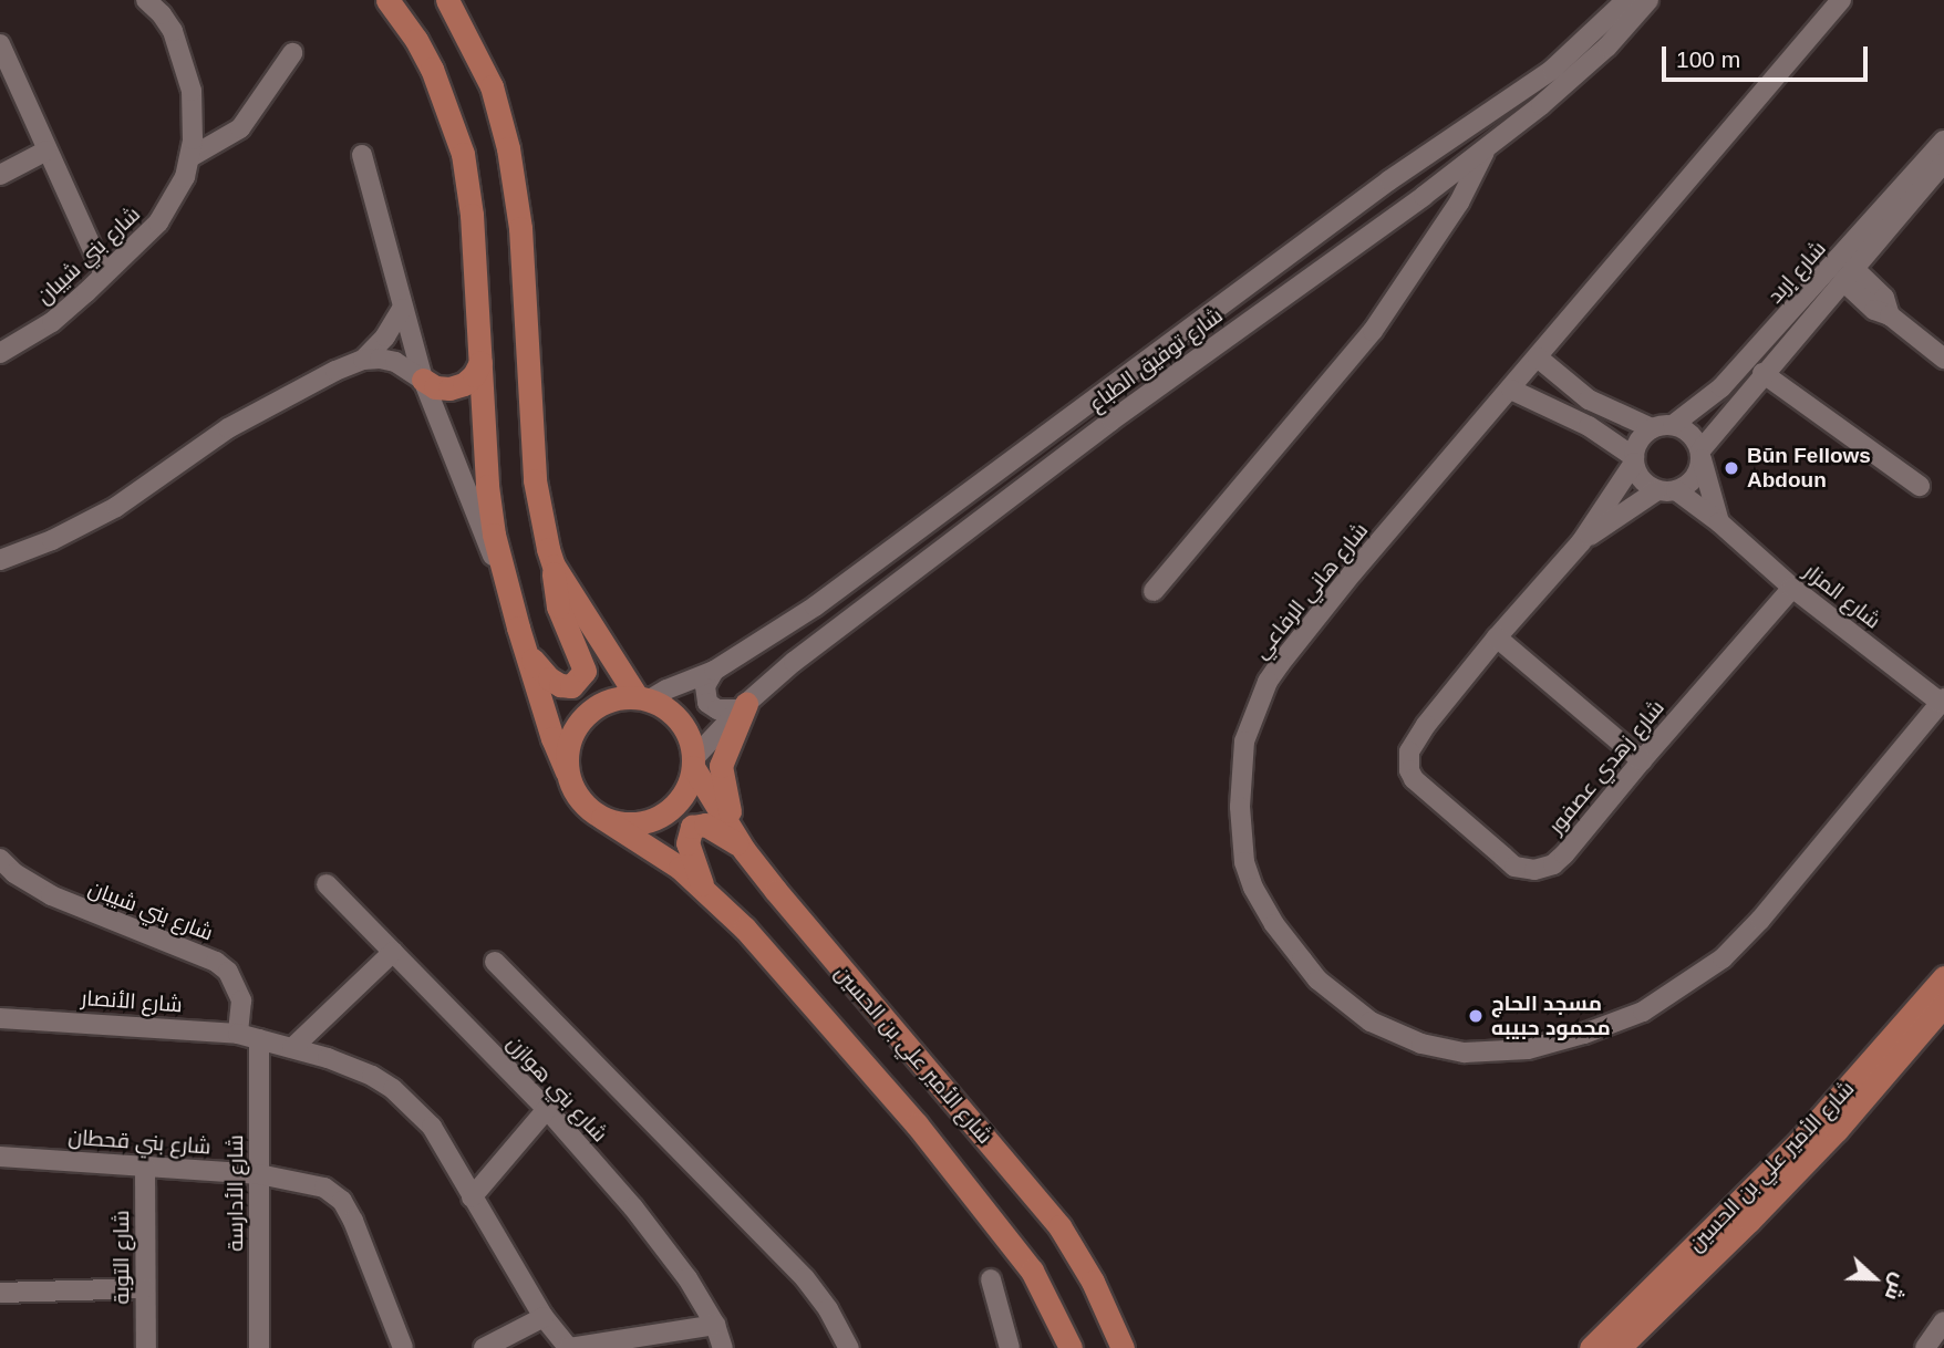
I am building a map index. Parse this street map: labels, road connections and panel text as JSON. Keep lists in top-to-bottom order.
{
  "streets": {
    "main road": ["شارع الأمير علي بن الحسين"],
    "street": [
      "شارع بني شيبان",
      "شارع إربد",
      "شارع توفيق الطباع",
      "شارع هاني الرفاعي",
      "شارع المزار",
      "شارع زهدي عصفور",
      "شارع الأنصار",
      "شارع بني هوازن",
      "شارع بني قحطان",
      "شارع الأدارسة",
      "شارع التوبة"
    ]
  },
  "crossings": [
    ["شارع بني شيبان", "شارع الأنصار"],
    ["شارع إربد", "شارع المزار"],
    ["شارع إربد", "شارع زهدي عصفور"],
    ["شارع توفيق الطباع", "شارع الأمير علي بن الحسين"],
    ["شارع هاني الرفاعي", "شارع المزار"],
    ["شارع المزار", "شارع زهدي عصفور"],
    ["شارع الأنصار", "شارع الأدارسة"],
    ["شارع بني قحطان", "شارع الأدارسة"],
    ["شارع بني قحطان", "شارع التوبة"]
  ],
  "places": ["Būn Fellows Abdoun", "مسجد الحاج محمود حبيبه"],
  "scale_bar": "100 m",
  "north": "right"
}
